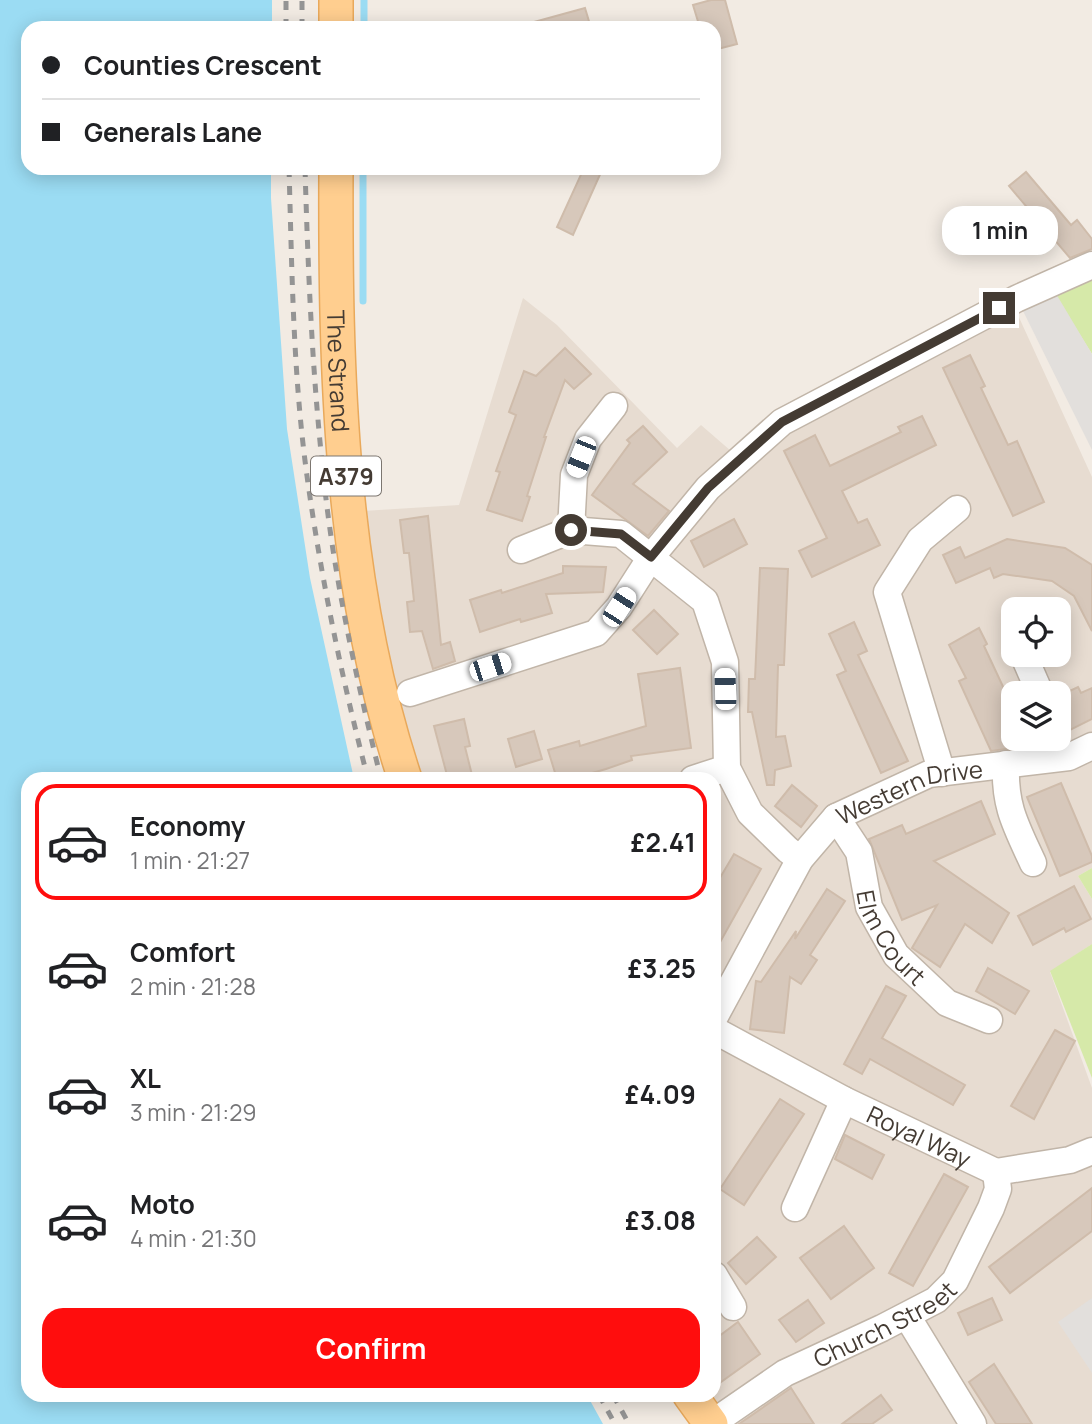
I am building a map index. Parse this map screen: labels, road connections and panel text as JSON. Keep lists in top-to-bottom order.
{
  "streets": {
    "main road": ["The Strand", "A379"],
    "street": [
      "Western Drive",
      "Elm Court",
      "Royal Way",
      "Church Street"
    ]
  },
  "crossings": [
    ["Western Drive", "Elm Court"],
    ["Royal Way", "Church Street"]
  ],
  "page": {
    "banner": ["Counties Crescent", "Generals Lane"],
    "bubble": "1 min",
    "list": [
      {
        "name": "Economy",
        "note": "1 min · 21:27",
        "value": "£2.41"
      },
      {
        "name": "Comfort",
        "note": "2 min · 21:28",
        "value": "£3.25"
      },
      {
        "name": "XL",
        "note": "3 min · 21:29",
        "value": "£4.09"
      },
      {
        "name": "Moto",
        "note": "4 min · 21:30",
        "value": "£3.08"
      }
    ],
    "buttons": "Confirm"
  }
}
